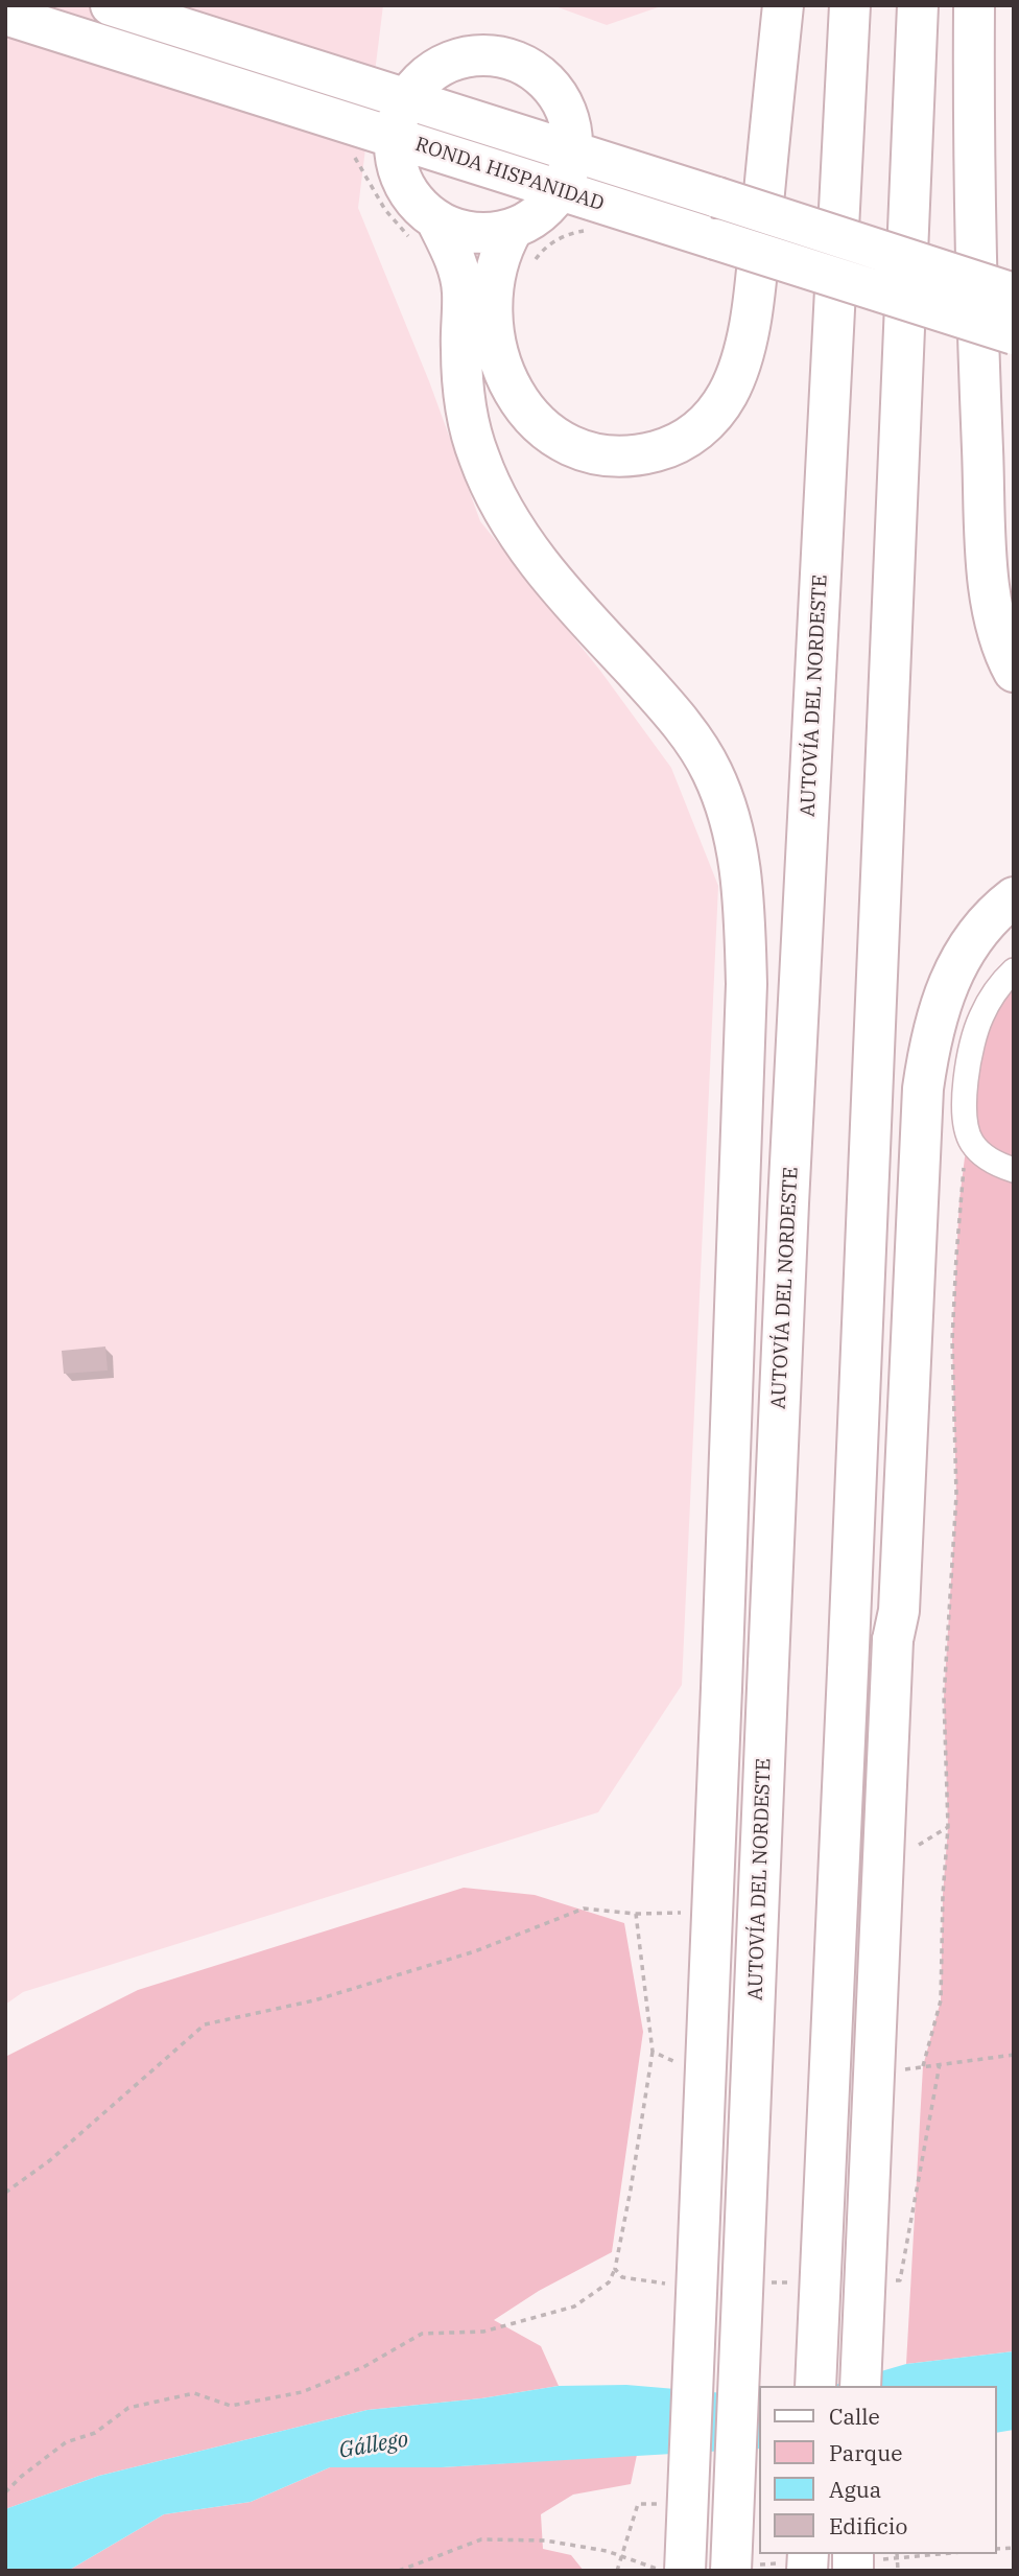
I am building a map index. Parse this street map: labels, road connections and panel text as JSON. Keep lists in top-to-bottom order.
{
  "streets": {
    "highway": ["RONDA HISPANIDAD", "AUTOVÍA DEL NORDESTE"]
  },
  "water": ["Gállego"],
  "legend": [
    "Calle",
    "Parque",
    "Agua",
    "Edificio"
  ]
}
